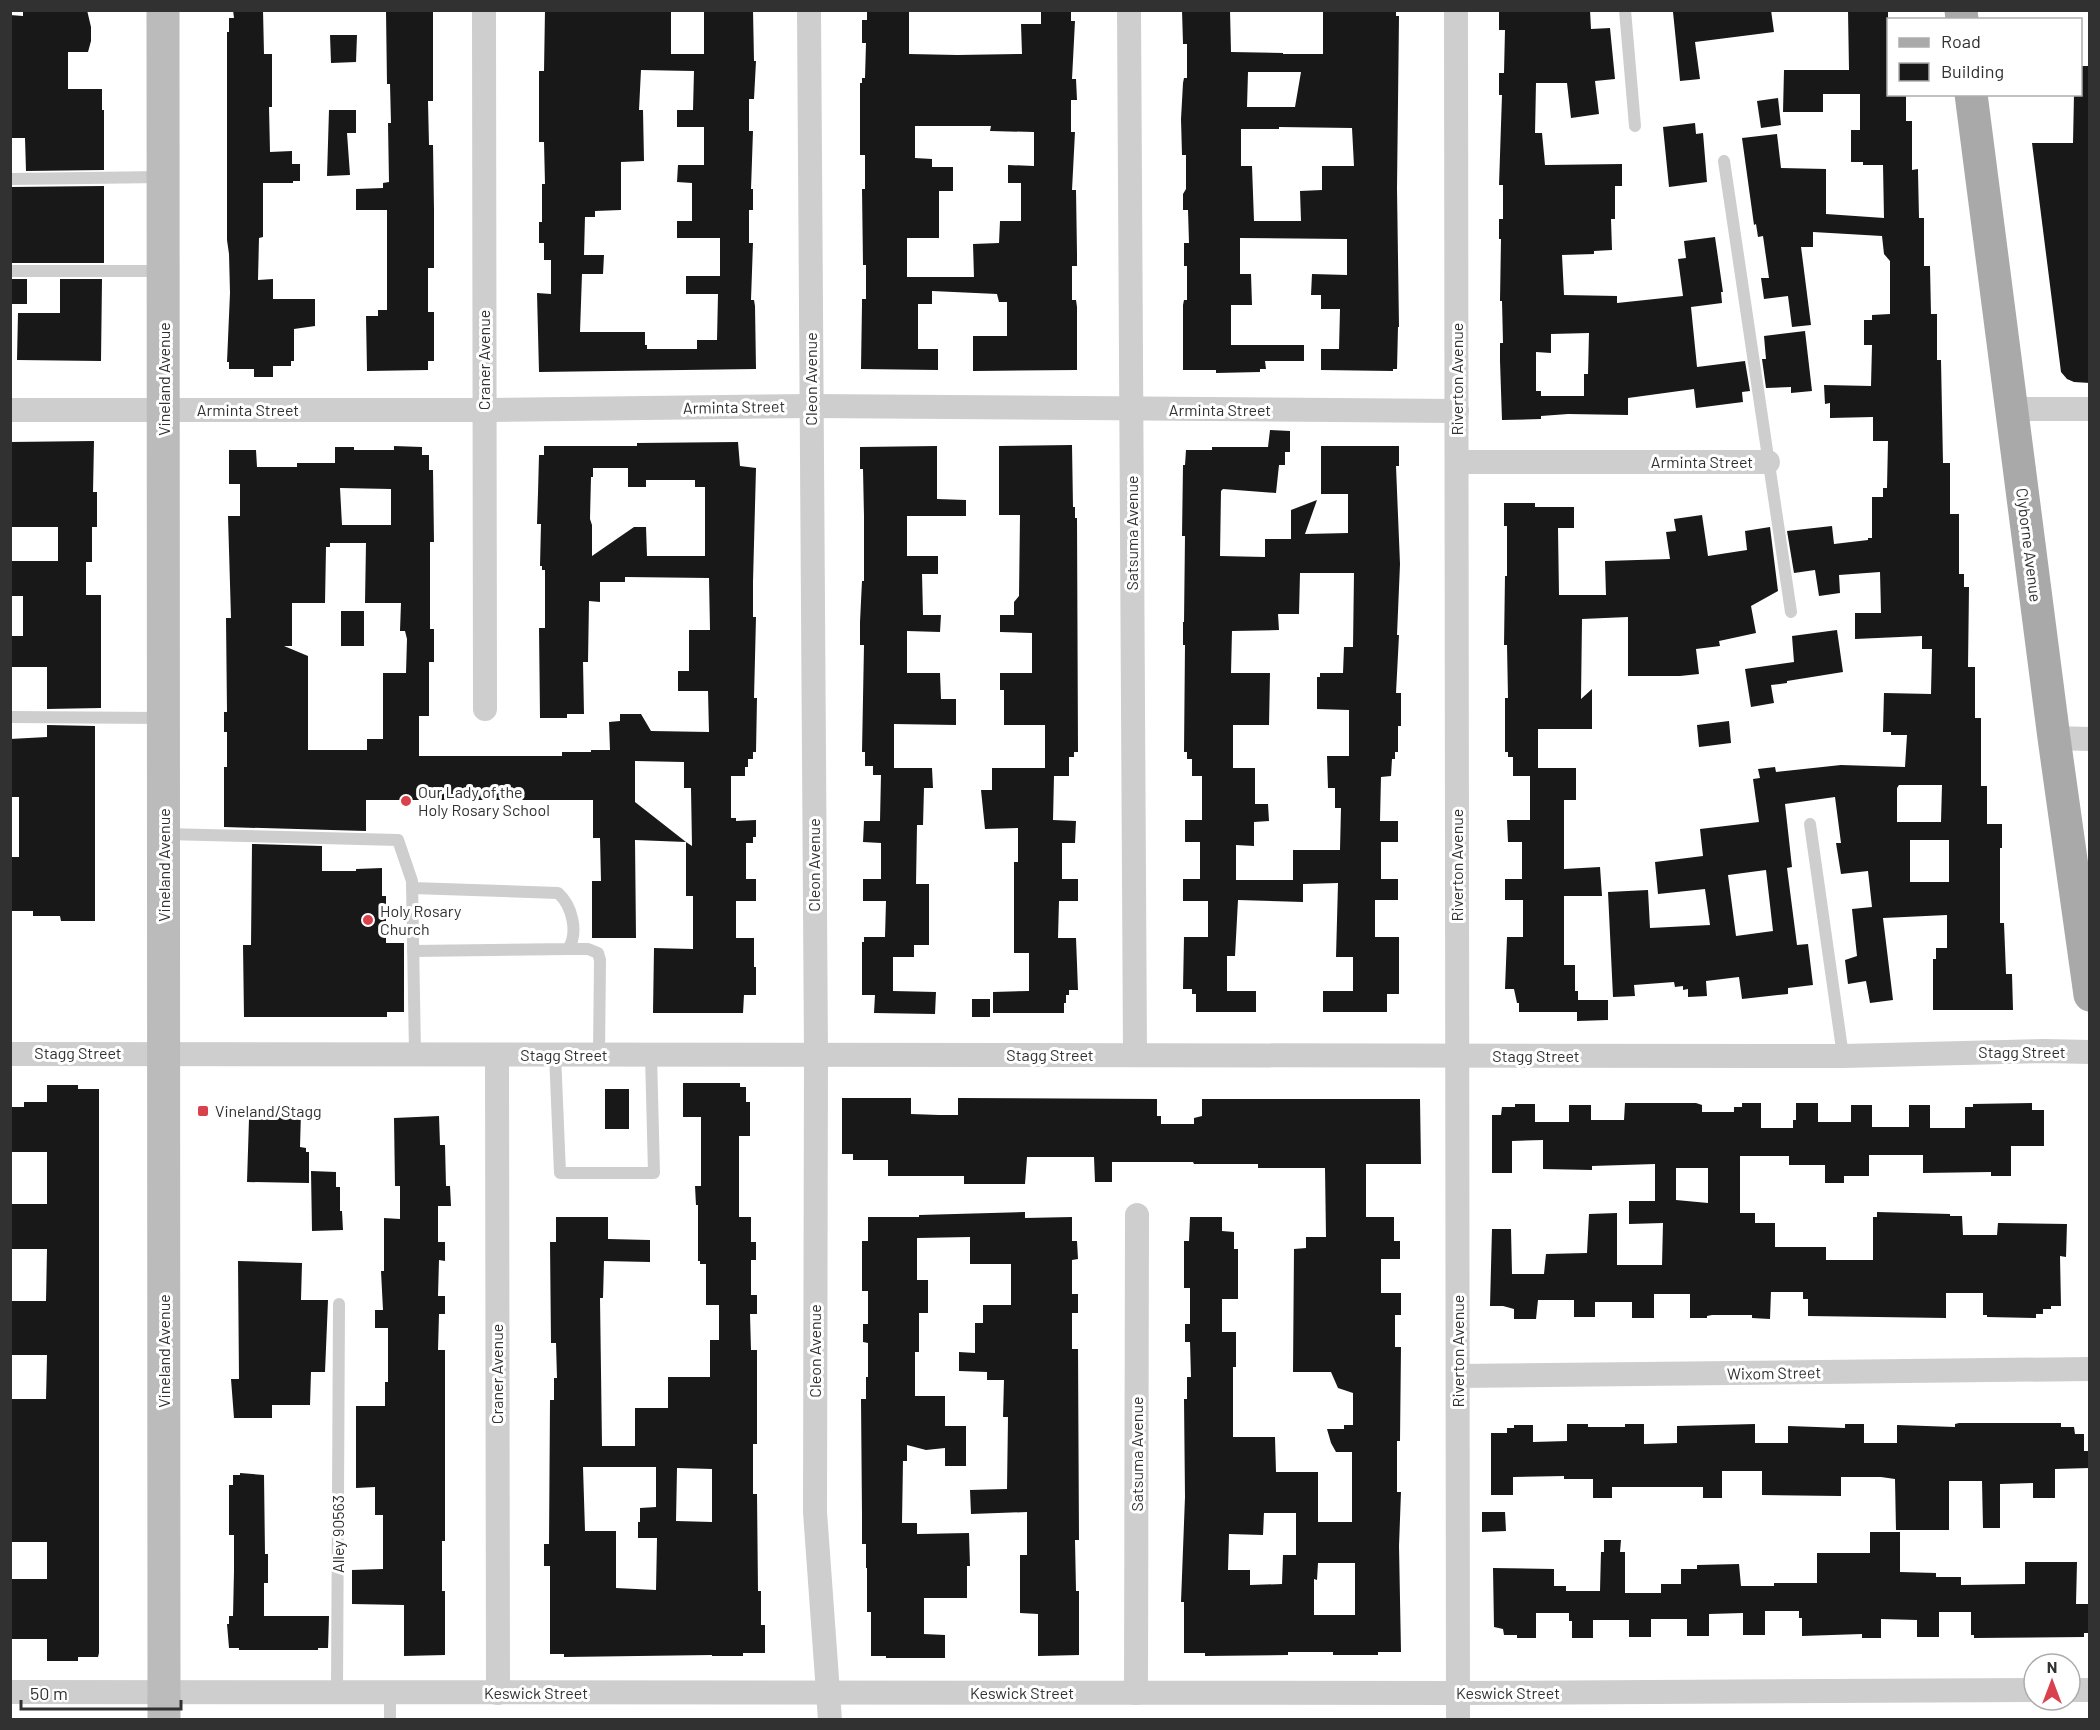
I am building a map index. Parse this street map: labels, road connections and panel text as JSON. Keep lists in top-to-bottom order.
{
  "streets": {
    "main road": ["Vineland Avenue", "Clyborne Avenue"],
    "street": [
      "Craner Avenue",
      "Cleon Avenue",
      "Riverton Avenue",
      "Arminta Street",
      "Satsuma Avenue",
      "Stagg Street",
      "Wixom Street",
      "Keswick Street"
    ],
    "lane": ["Alley 90563"]
  },
  "crossings": [
    ["Craner Avenue", "Arminta Street"],
    ["Craner Avenue", "Stagg Street"],
    ["Craner Avenue", "Keswick Street"],
    ["Vineland Avenue", "Arminta Street"],
    ["Vineland Avenue", "Stagg Street"],
    ["Vineland Avenue", "Keswick Street"],
    ["Cleon Avenue", "Arminta Street"],
    ["Cleon Avenue", "Stagg Street"],
    ["Cleon Avenue", "Keswick Street"],
    ["Riverton Avenue", "Arminta Street"],
    ["Riverton Avenue", "Stagg Street"],
    ["Riverton Avenue", "Wixom Street"],
    ["Riverton Avenue", "Keswick Street"],
    ["Arminta Street", "Satsuma Avenue"],
    ["Satsuma Avenue", "Stagg Street"],
    ["Satsuma Avenue", "Keswick Street"],
    ["Alley 90563", "Keswick Street"]
  ],
  "places": {
    "other": ["Our Lady of the Holy Rosary School", "Holy Rosary Church"],
    "transit": ["Vineland/Stagg"]
  },
  "legend": ["Road", "Building"],
  "scale_bar": "50 m",
  "north": "top"
}
